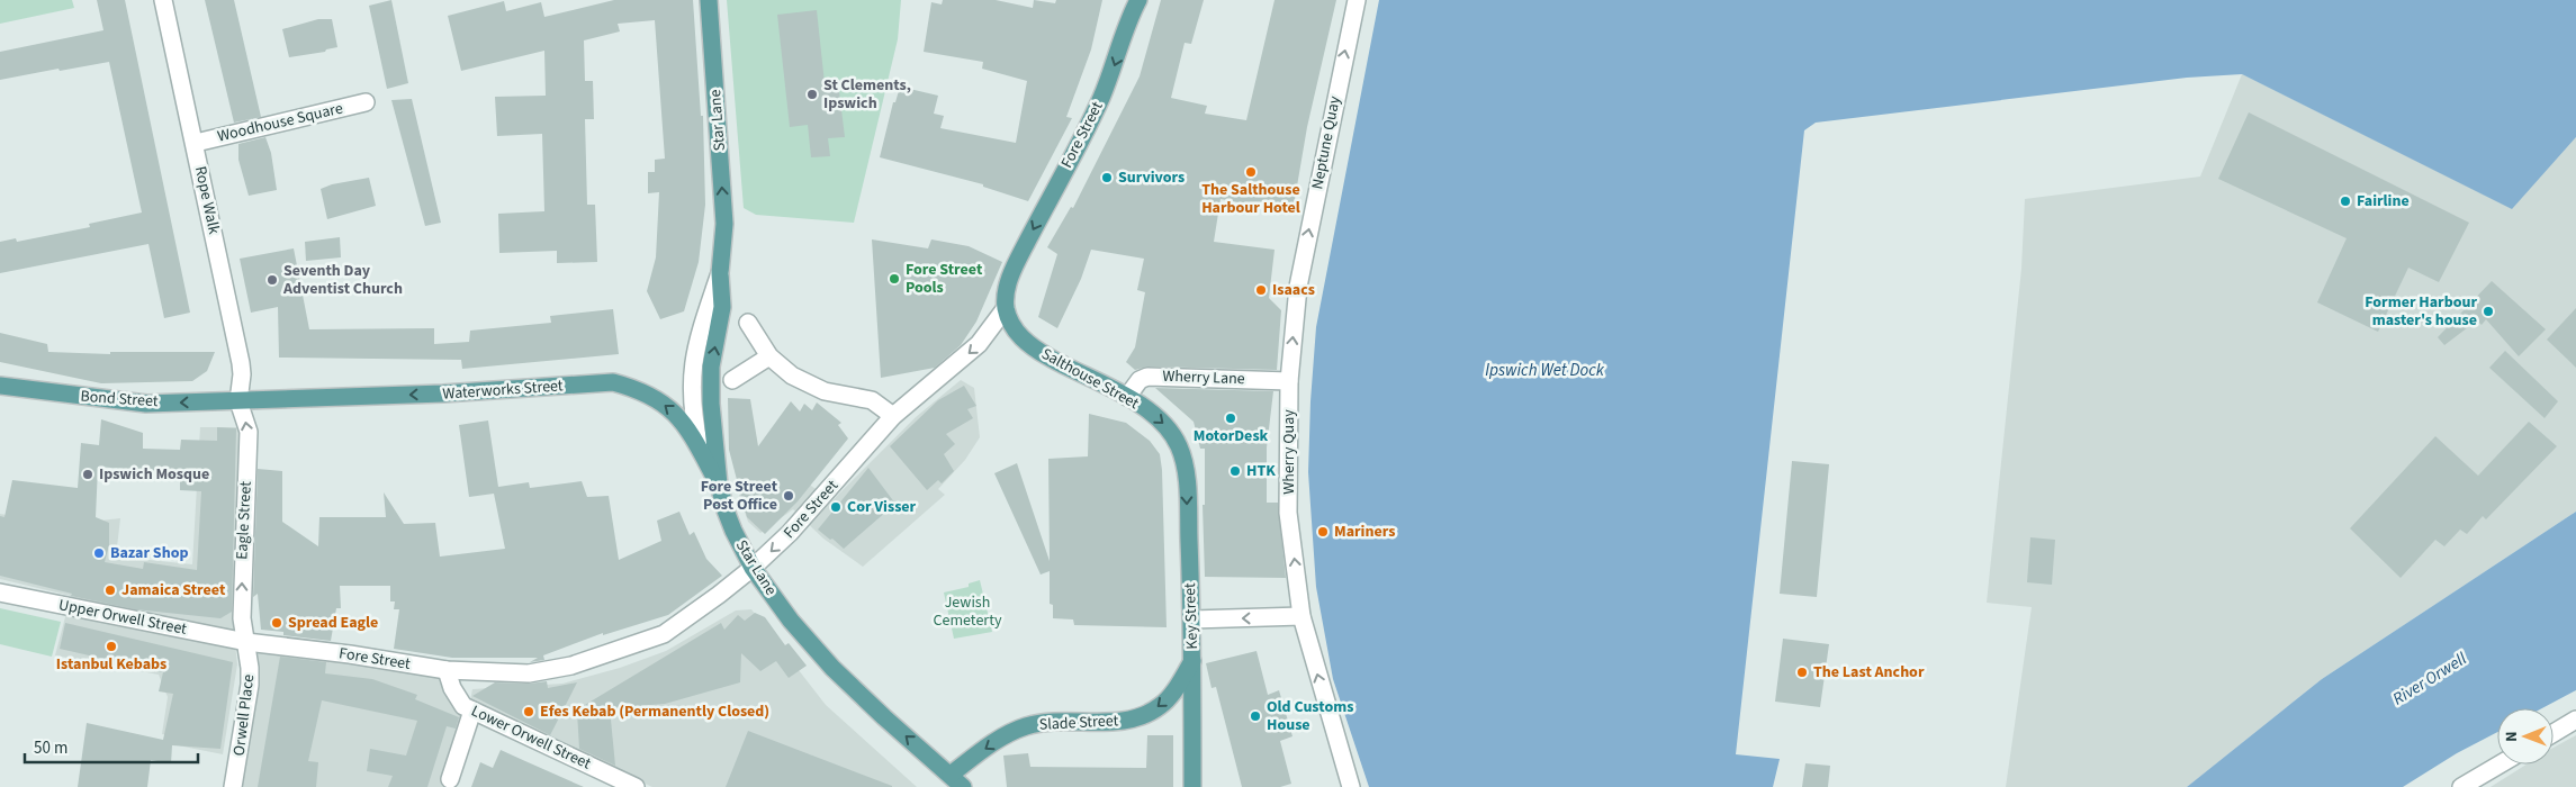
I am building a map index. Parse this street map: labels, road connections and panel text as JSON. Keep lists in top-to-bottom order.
{
  "streets": {
    "main road": [
      "Star Lane",
      "Fore Street",
      "Salthouse Street",
      "Waterworks Street",
      "Bond Street",
      "Key Street",
      "Slade Street"
    ],
    "street": [
      "Woodhouse Square",
      "Neptune Quay",
      "Rope Walk",
      "Wherry Lane",
      "Wherry Quay",
      "Eagle Street",
      "Upper Orwell Street",
      "Orwell Place",
      "Lower Orwell Street"
    ]
  },
  "crossings": [
    ["Star Lane", "Fore Street"],
    ["Star Lane", "Waterworks Street"],
    ["Star Lane", "Slade Street"],
    ["Woodhouse Square", "Rope Walk"],
    ["Fore Street", "Salthouse Street"],
    ["Fore Street", "Eagle Street"],
    ["Fore Street", "Upper Orwell Street"],
    ["Fore Street", "Orwell Place"],
    ["Fore Street", "Lower Orwell Street"],
    ["Neptune Quay", "Wherry Quay"],
    ["Rope Walk", "Waterworks Street"],
    ["Rope Walk", "Bond Street"],
    ["Rope Walk", "Eagle Street"],
    ["Wherry Lane", "Salthouse Street"],
    ["Wherry Lane", "Wherry Quay"],
    ["Salthouse Street", "Key Street"],
    ["Waterworks Street", "Bond Street"],
    ["Waterworks Street", "Eagle Street"],
    ["Bond Street", "Eagle Street"],
    ["Eagle Street", "Upper Orwell Street"],
    ["Eagle Street", "Orwell Place"],
    ["Key Street", "Slade Street"],
    ["Upper Orwell Street", "Orwell Place"]
  ],
  "one_way": [
    "Star Lane",
    "Fore Street",
    "Neptune Quay",
    "Waterworks Street",
    "Bond Street",
    "Wherry Quay",
    "Eagle Street",
    "Key Street",
    "Slade Street"
  ],
  "water": ["Ipswich Wet Dock", "River Orwell"],
  "parks": ["Jewish Cemeterty"],
  "places": [
    "St Clements, Ipswich",
    "The Salthouse Harbour Hotel",
    "Survivors",
    "Fairline",
    "Fore Street Pools",
    "Seventh Day Adventist Church",
    "Isaacs",
    "Former Harbour master's house",
    "MotorDesk",
    "HTK",
    "Ipswich Mosque",
    "Fore Street Post Office",
    "Cor Visser",
    "Mariners",
    "Bazar Shop",
    "Jamaica Street",
    "Spread Eagle",
    "Istanbul Kebabs",
    "The Last Anchor",
    "Efes Kebab (Permanently Closed)",
    "Old Customs House"
  ],
  "scale_bar": "50 m",
  "north": "left"
}
